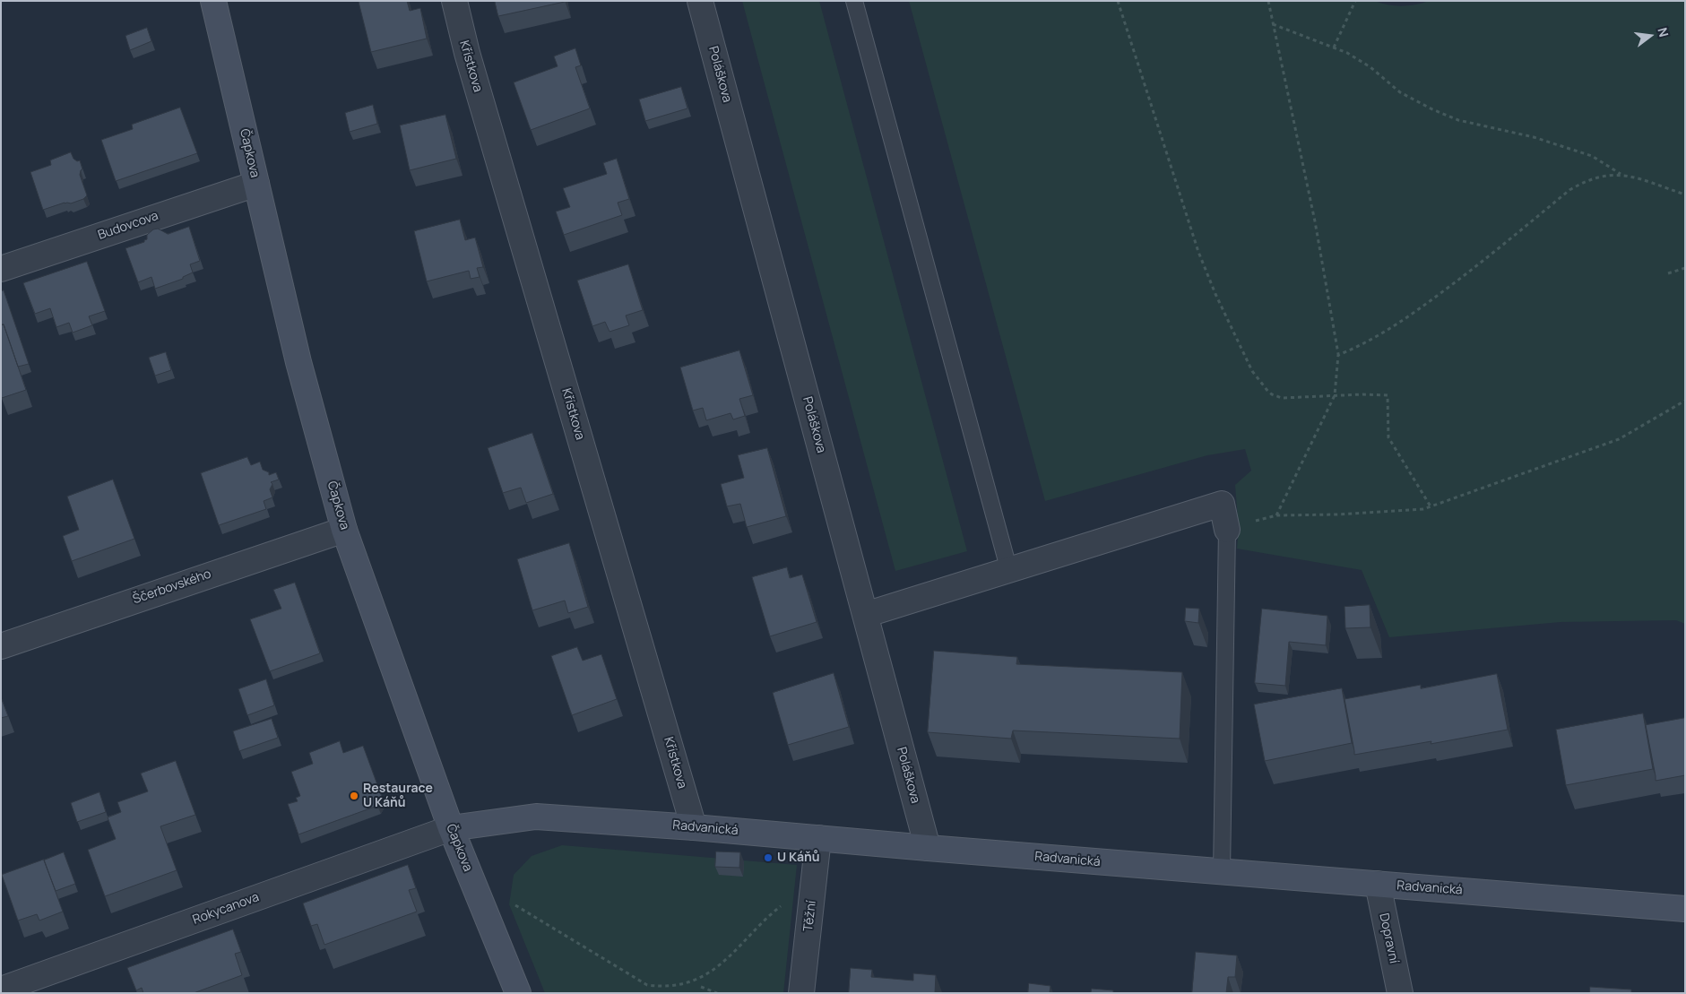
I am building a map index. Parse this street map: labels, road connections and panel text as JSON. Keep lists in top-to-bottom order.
{
  "streets": {
    "street": [
      "Křístkova",
      "Poláškova",
      "Čapkova",
      "Budovcova",
      "Ščerbovského",
      "Radvanická",
      "Rokycanova",
      "Těžní",
      "Dopravní"
    ]
  },
  "crossings": [
    ["Křístkova", "Radvanická"],
    ["Poláškova", "Radvanická"],
    ["Čapkova", "Budovcova"],
    ["Čapkova", "Ščerbovského"],
    ["Čapkova", "Radvanická"],
    ["Čapkova", "Rokycanova"],
    ["Radvanická", "Rokycanova"],
    ["Radvanická", "Těžní"],
    ["Radvanická", "Dopravní"]
  ],
  "places": ["Restaurace U Káňů", "U Káňů"],
  "north": "right"
}
